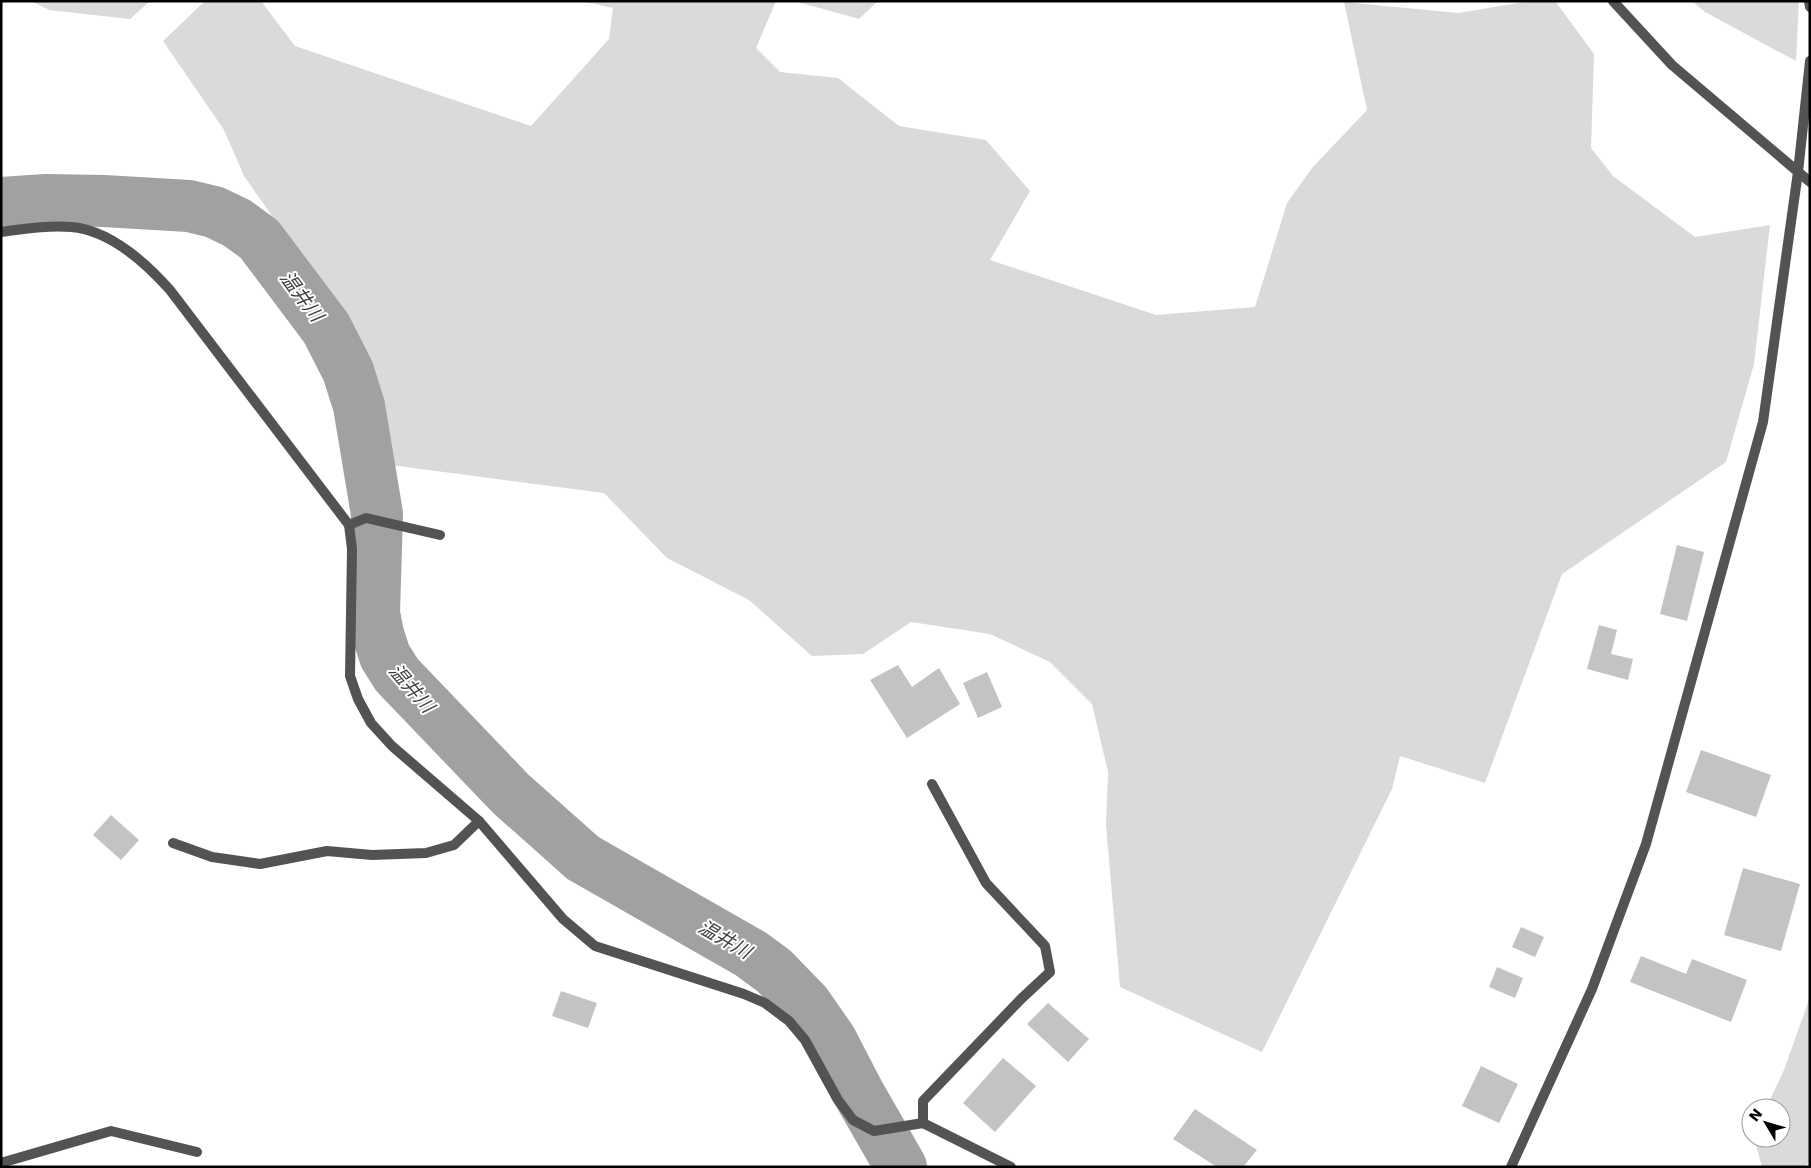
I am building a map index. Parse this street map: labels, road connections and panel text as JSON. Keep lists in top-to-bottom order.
{
  "water": ["温井川"],
  "north": "top left"
}
